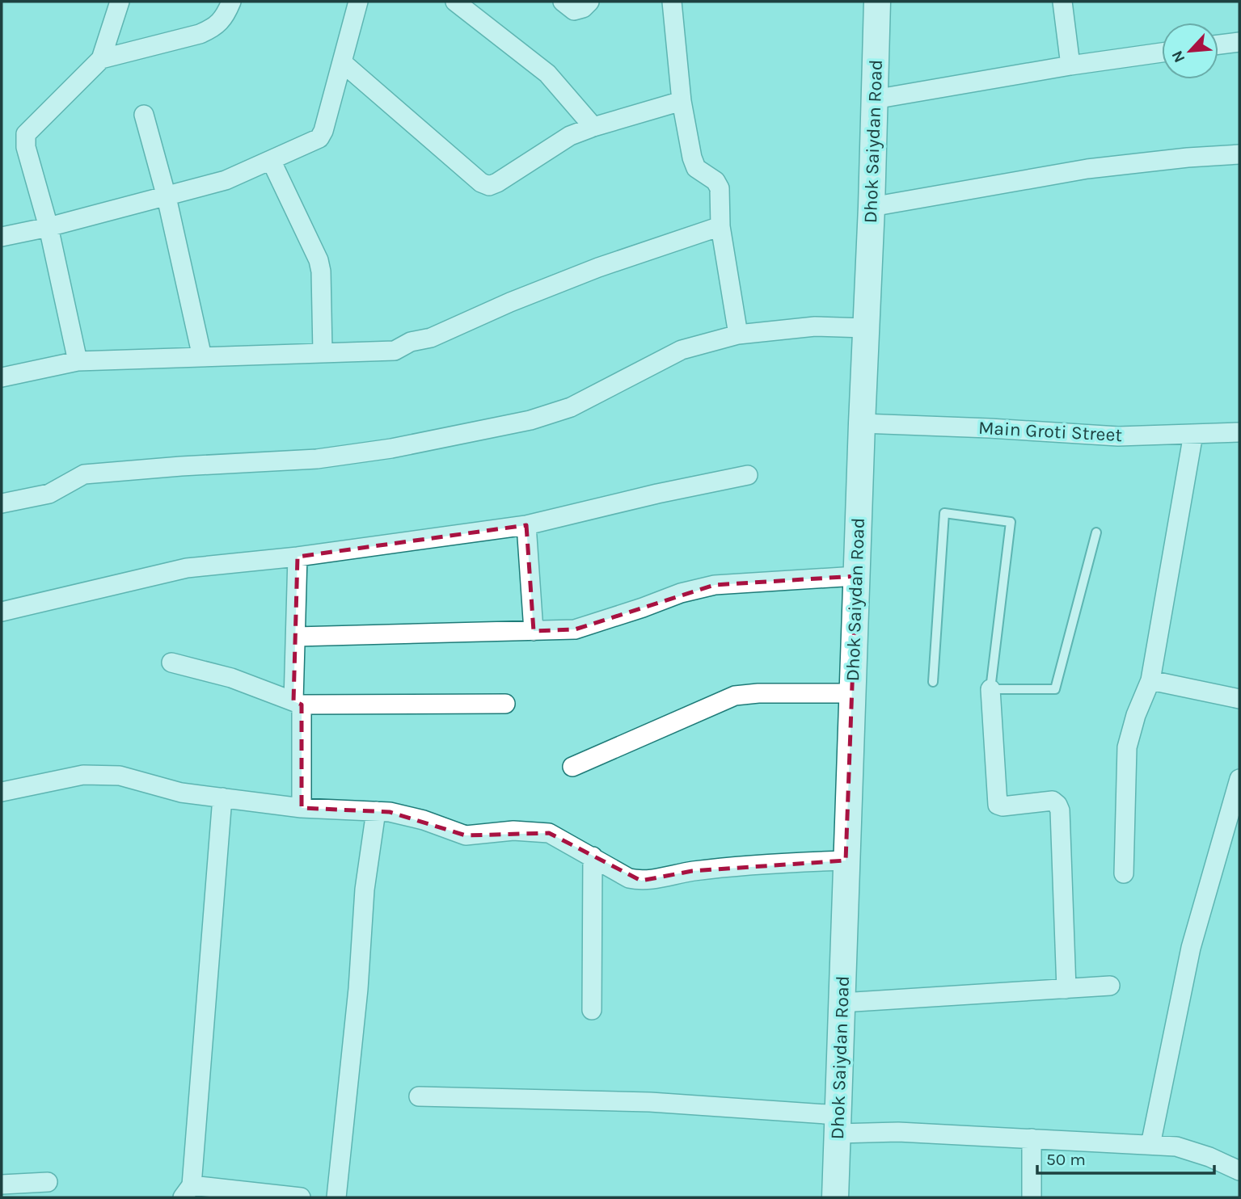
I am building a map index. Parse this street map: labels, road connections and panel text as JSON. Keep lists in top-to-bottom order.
{
  "streets": {
    "main road": ["Dhok Saiydan Road"],
    "street": ["Main Groti Street"]
  },
  "crossings": [
    ["Dhok Saiydan Road", "Main Groti Street"]
  ],
  "scale_bar": "50 m",
  "north": "bottom left"
}
